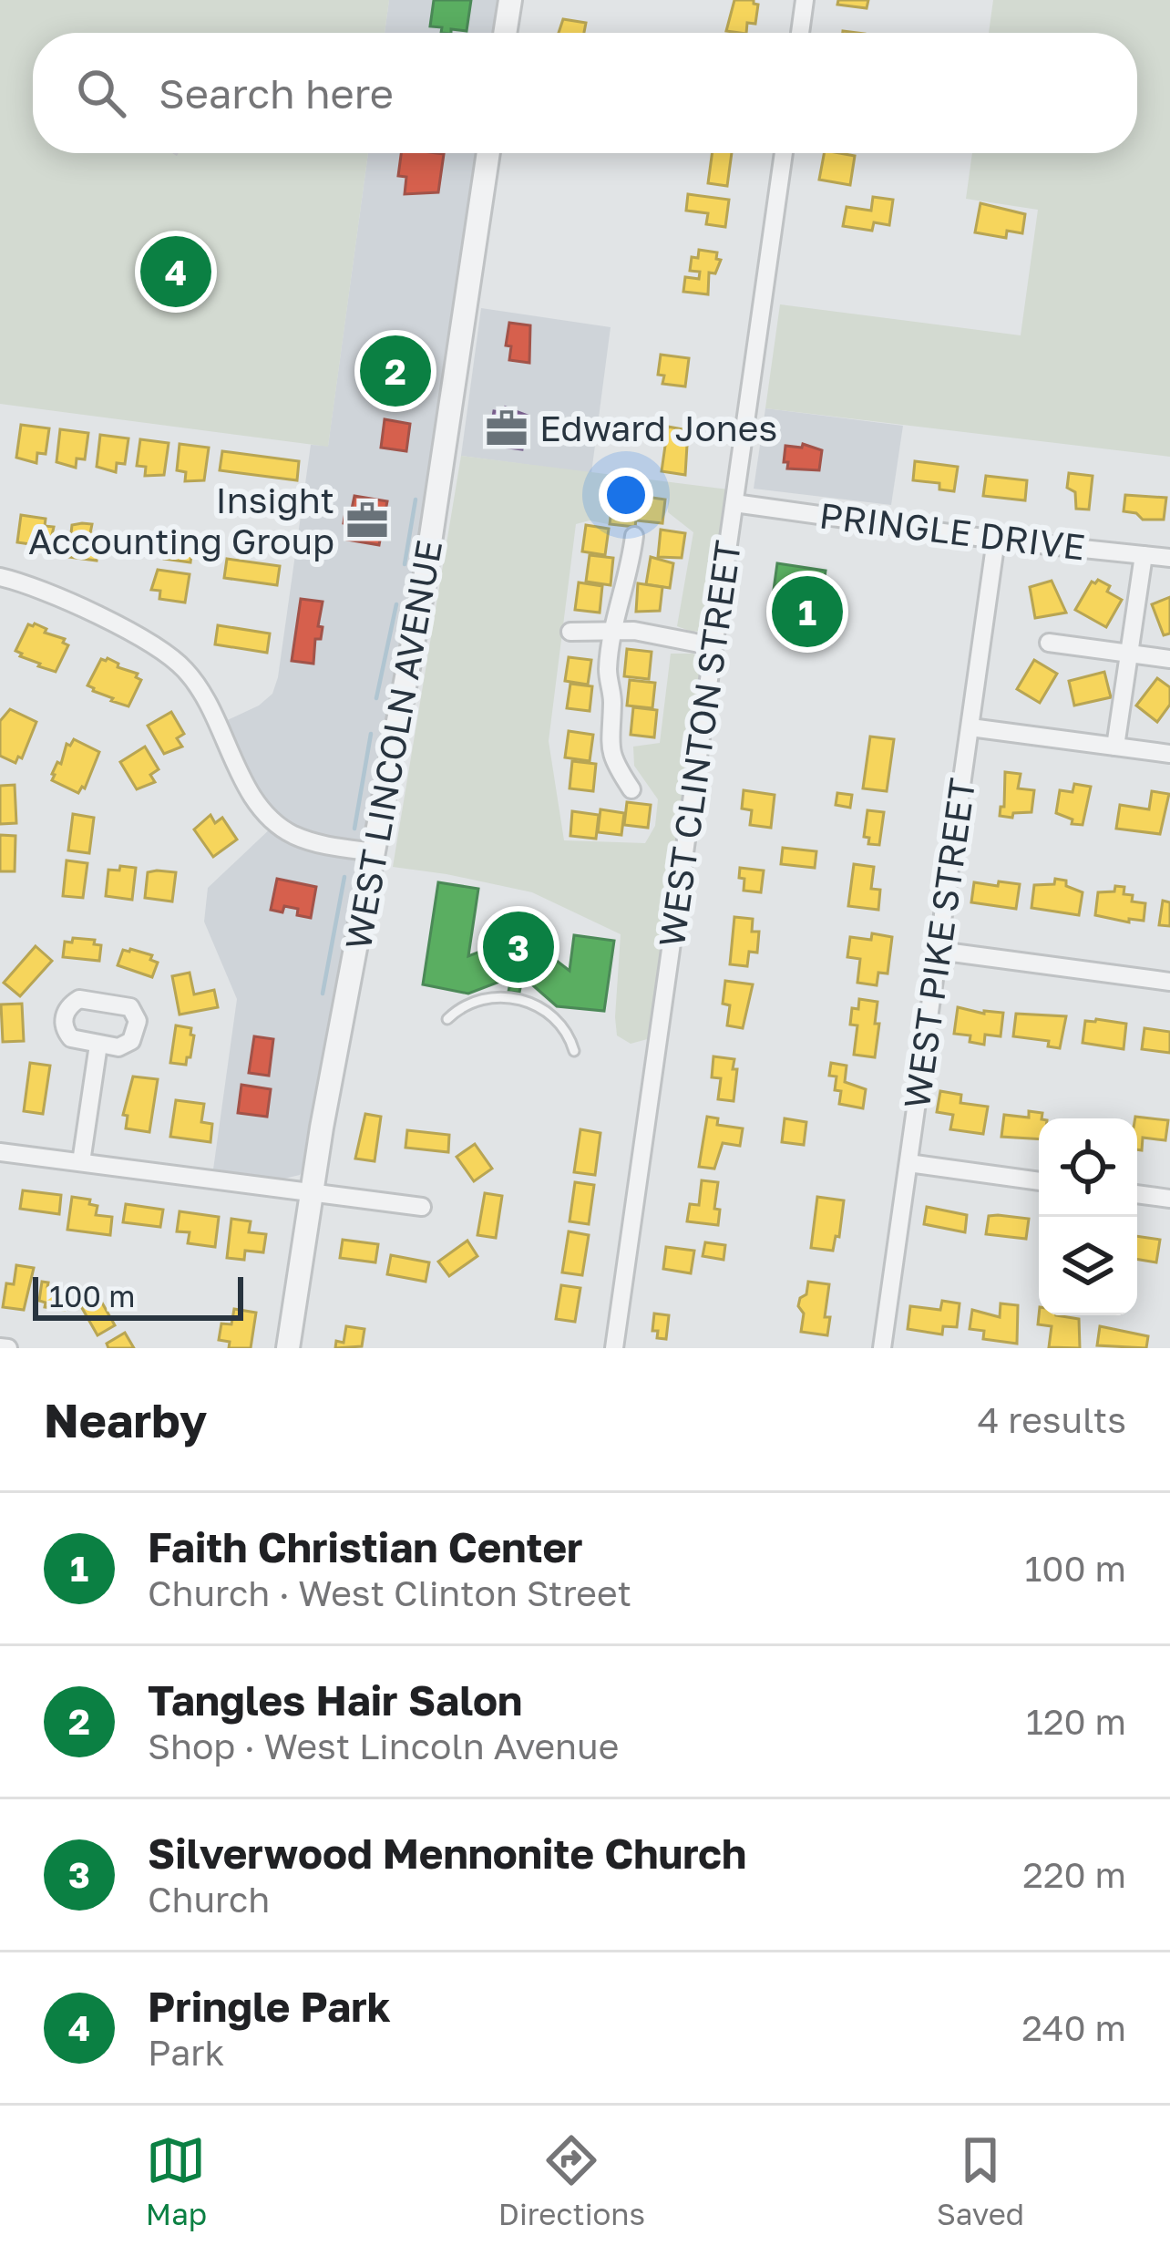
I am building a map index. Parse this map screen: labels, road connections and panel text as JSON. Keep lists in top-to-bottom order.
{
  "streets": {
    "street": [
      "PRINGLE DRIVE",
      "WEST CLINTON STREET",
      "WEST LINCOLN AVENUE",
      "WEST PIKE STREET"
    ]
  },
  "crossings": [
    ["PRINGLE DRIVE", "WEST CLINTON STREET"],
    ["PRINGLE DRIVE", "WEST PIKE STREET"]
  ],
  "places": {
    "office": ["Edward Jones", "Insight Accounting Group"]
  },
  "scale_bar": "100 m",
  "page": {
    "search": "Search here",
    "pins": [
      "4",
      "2",
      "1",
      "3"
    ],
    "scale": "100 m",
    "heading": ["Nearby", "4 results"],
    "list": [
      {
        "mark": "1",
        "name": "Faith Christian Center",
        "note": "Church · West Clinton Street",
        "value": "100 m"
      },
      {
        "mark": "2",
        "name": "Tangles Hair Salon",
        "note": "Shop · West Lincoln Avenue",
        "value": "120 m"
      },
      {
        "mark": "3",
        "name": "Silverwood Mennonite Church",
        "note": "Church",
        "value": "220 m"
      },
      {
        "mark": "4",
        "name": "Pringle Park",
        "note": "Park",
        "value": "240 m"
      }
    ],
    "nav": ["Map", "Directions", "Saved"]
  }
}
